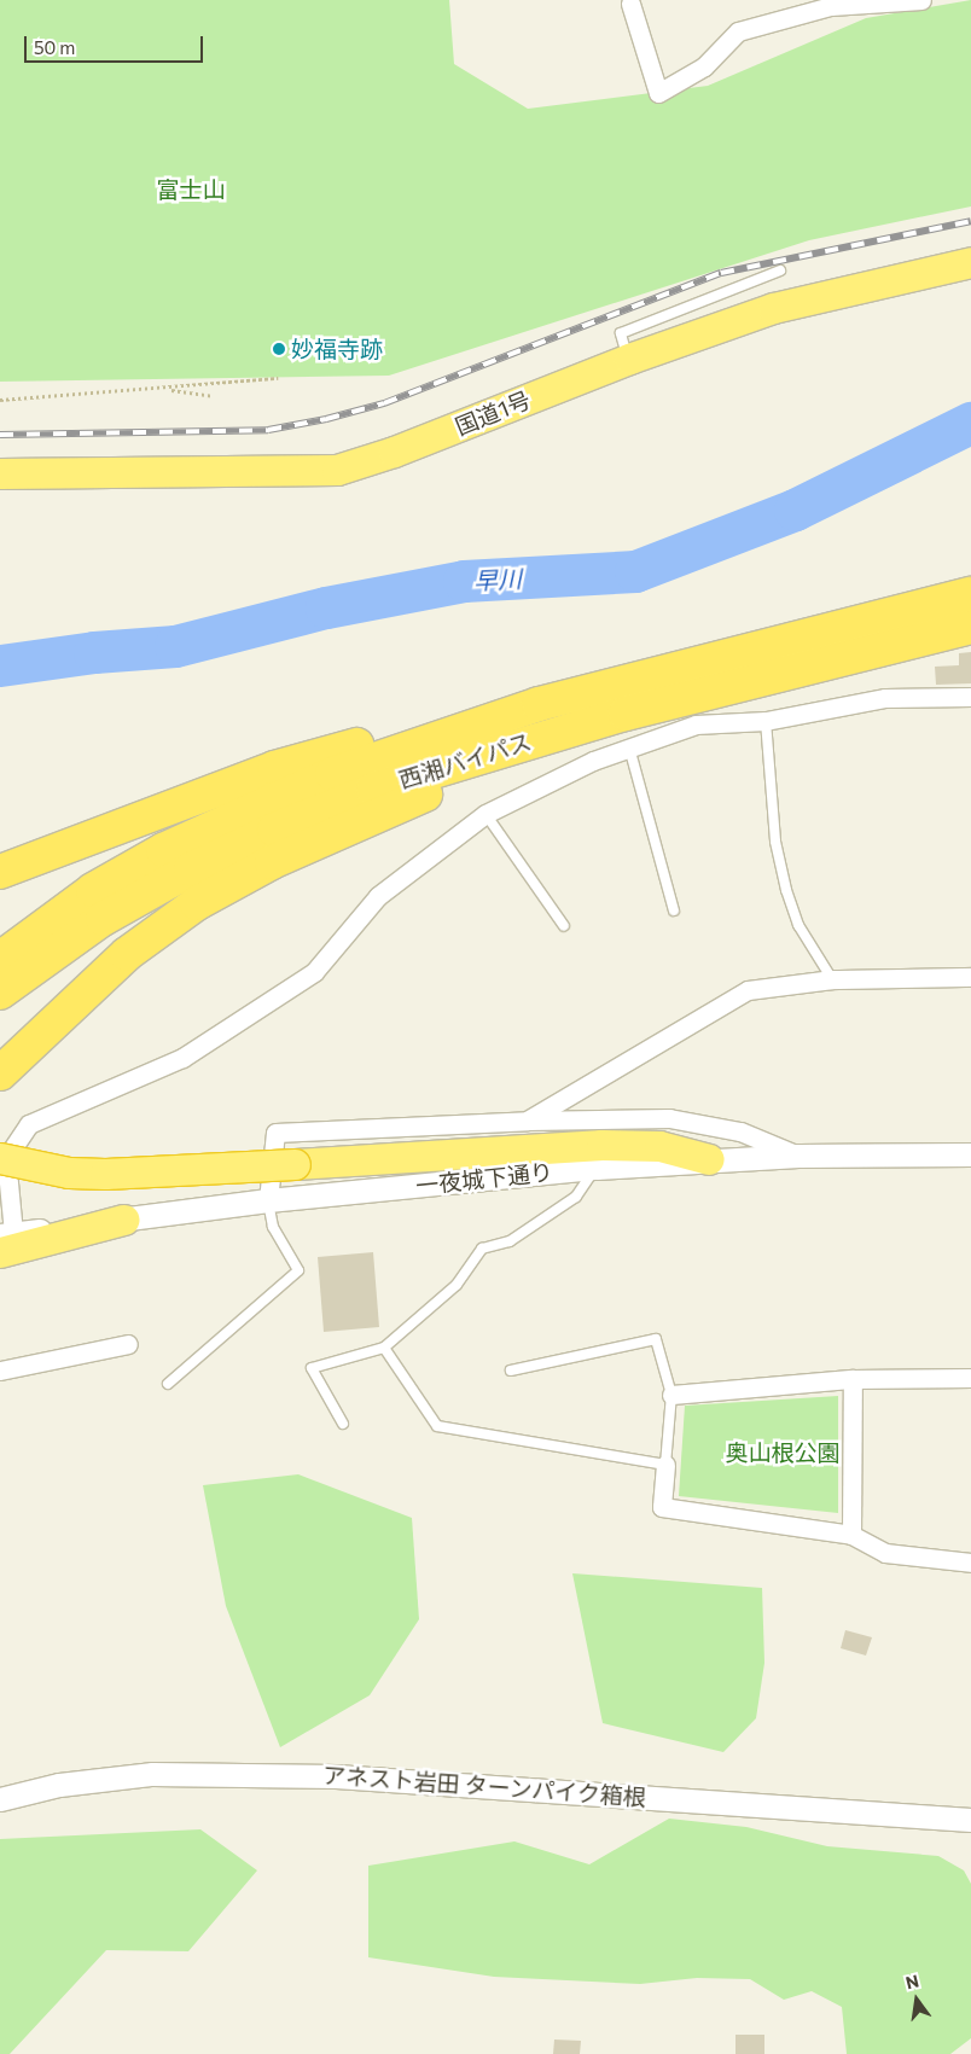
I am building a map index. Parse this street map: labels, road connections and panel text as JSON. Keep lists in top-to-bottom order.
{
  "streets": {
    "highway": ["国道1号", "西湘バイパス"],
    "street": ["一夜城下通り", "アネスト岩田 ターンパイク箱根"]
  },
  "water": ["早川"],
  "parks": ["富士山", "奥山根公園"],
  "places": ["妙福寺跡"],
  "scale_bar": "50 m",
  "north": "top"
}
